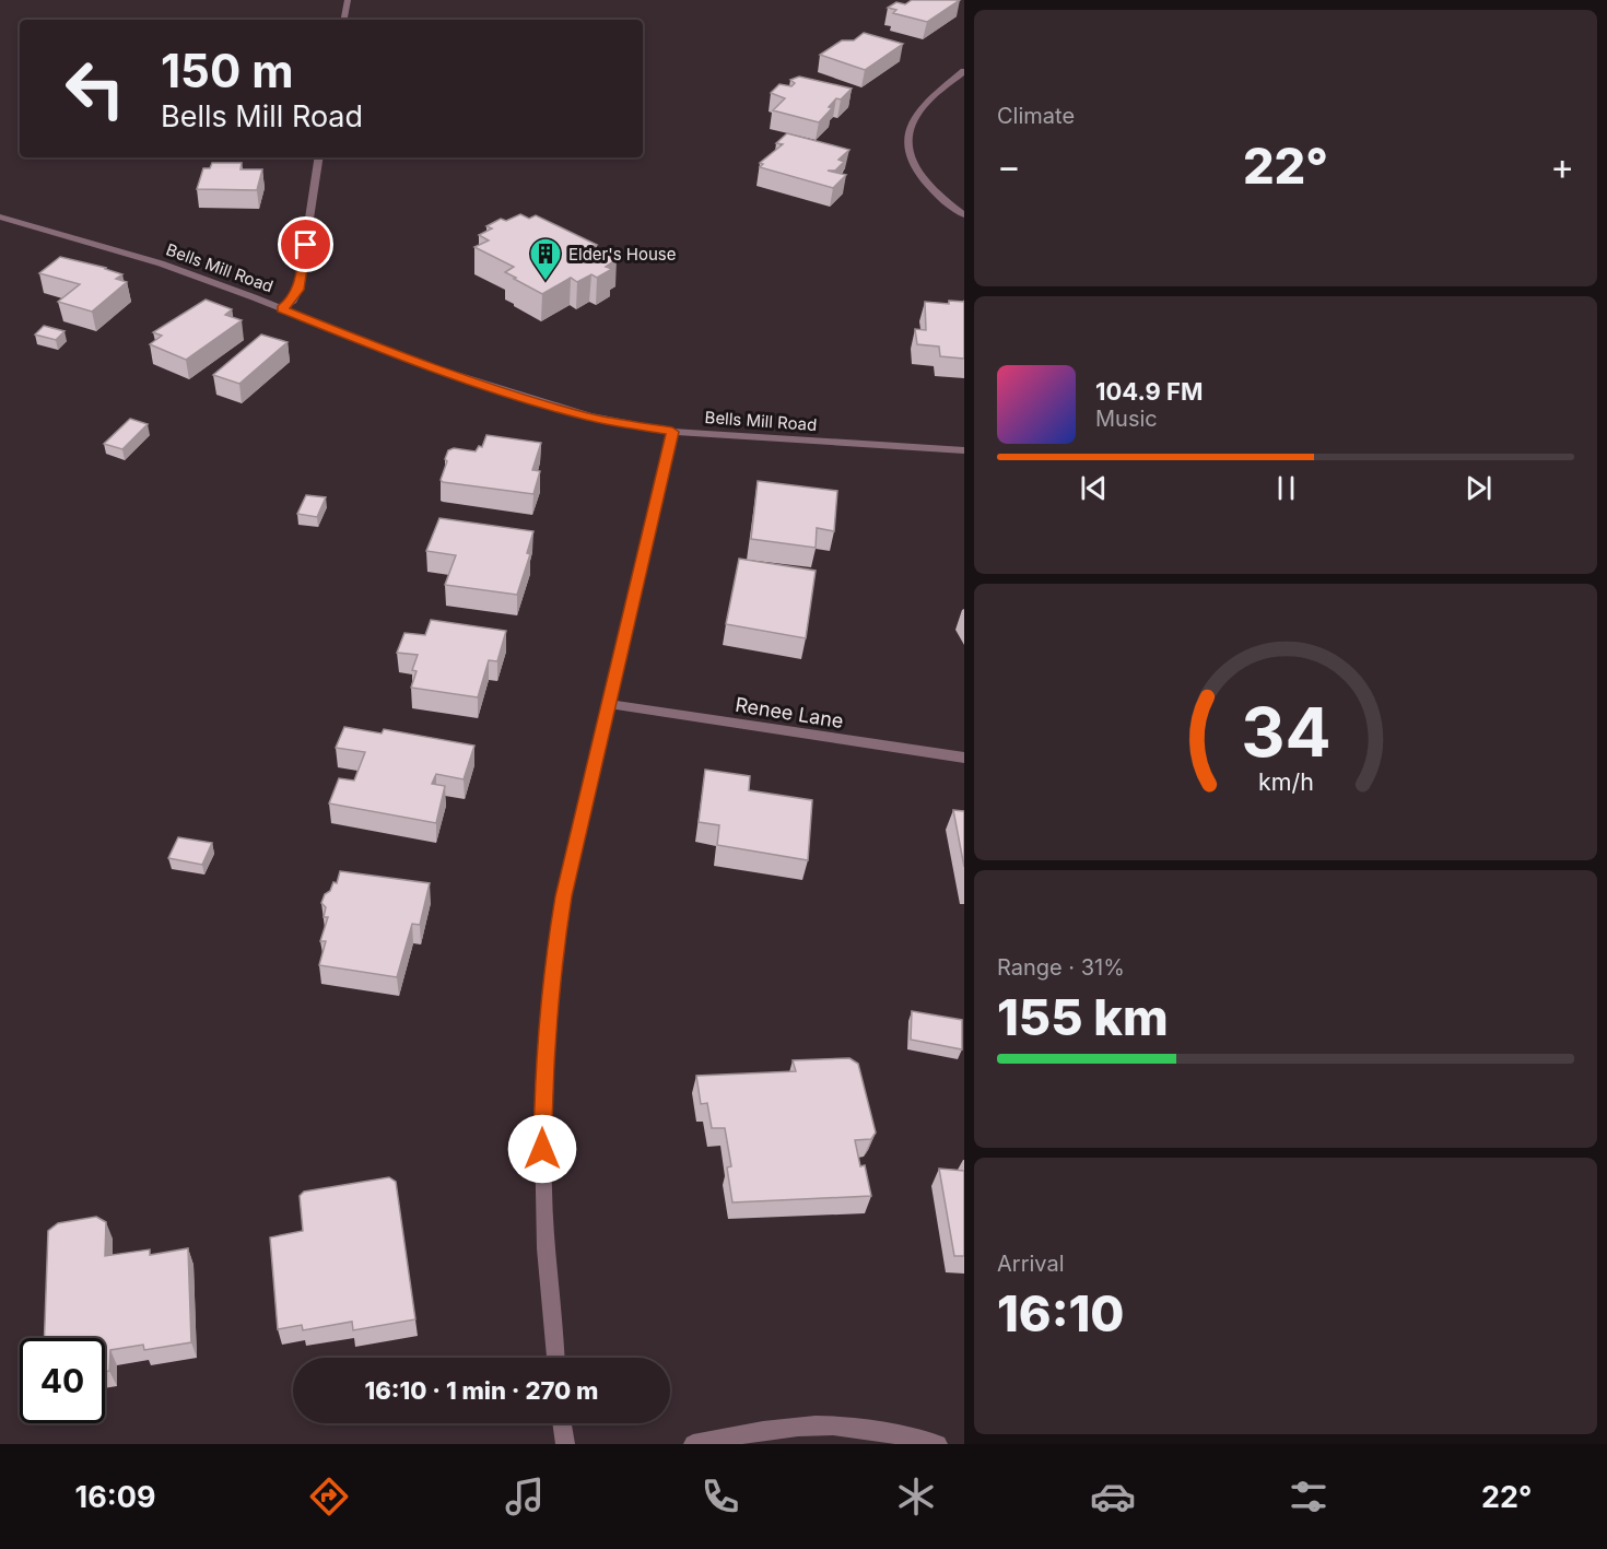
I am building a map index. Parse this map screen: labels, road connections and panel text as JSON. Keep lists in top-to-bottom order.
{
  "streets": {
    "street": ["Bells Mill Road", "Renee Lane"]
  },
  "places": {
    "building": ["Elder's House"]
  },
  "page": {
    "tile": [
      "Climate",
      ["Range · 31%", "155 km"],
      ["Arrival", "16:10"]
    ],
    "turn": ["150 m", "Bells Mill Road"],
    "heat": ["−", "22°", "+"],
    "song": ["104.9 FM", "Music"],
    "limit": "40",
    "trip": "16:10 · 1 min · 270 m",
    "tabs": ["16:09", "22°"],
    "gauge": ["34", "km/h"]
  }
}
